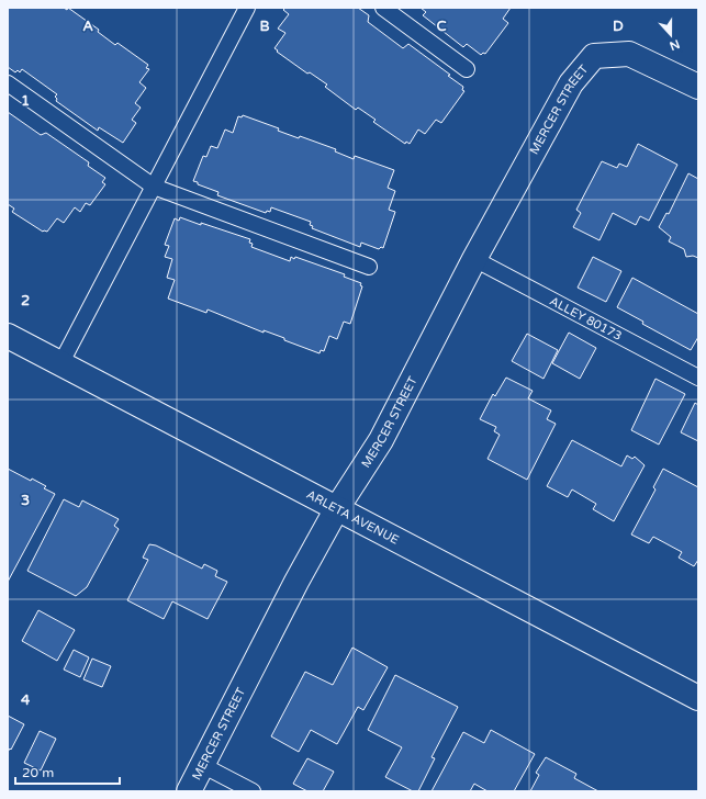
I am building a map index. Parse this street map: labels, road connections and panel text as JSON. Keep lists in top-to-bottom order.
{
  "streets": {
    "street": ["MERCER STREET", "ARLETA AVENUE"],
    "lane": ["ALLEY 80173"]
  },
  "crossings": [
    ["MERCER STREET", "ALLEY 80173"],
    ["MERCER STREET", "ARLETA AVENUE"]
  ],
  "scale_bar": "20 m",
  "north": "bottom",
  "grid": {
    "columns": [
      "A",
      "B",
      "C",
      "D"
    ],
    "rows": [
      "1",
      "2",
      "3",
      "4"
    ]
  }
}
